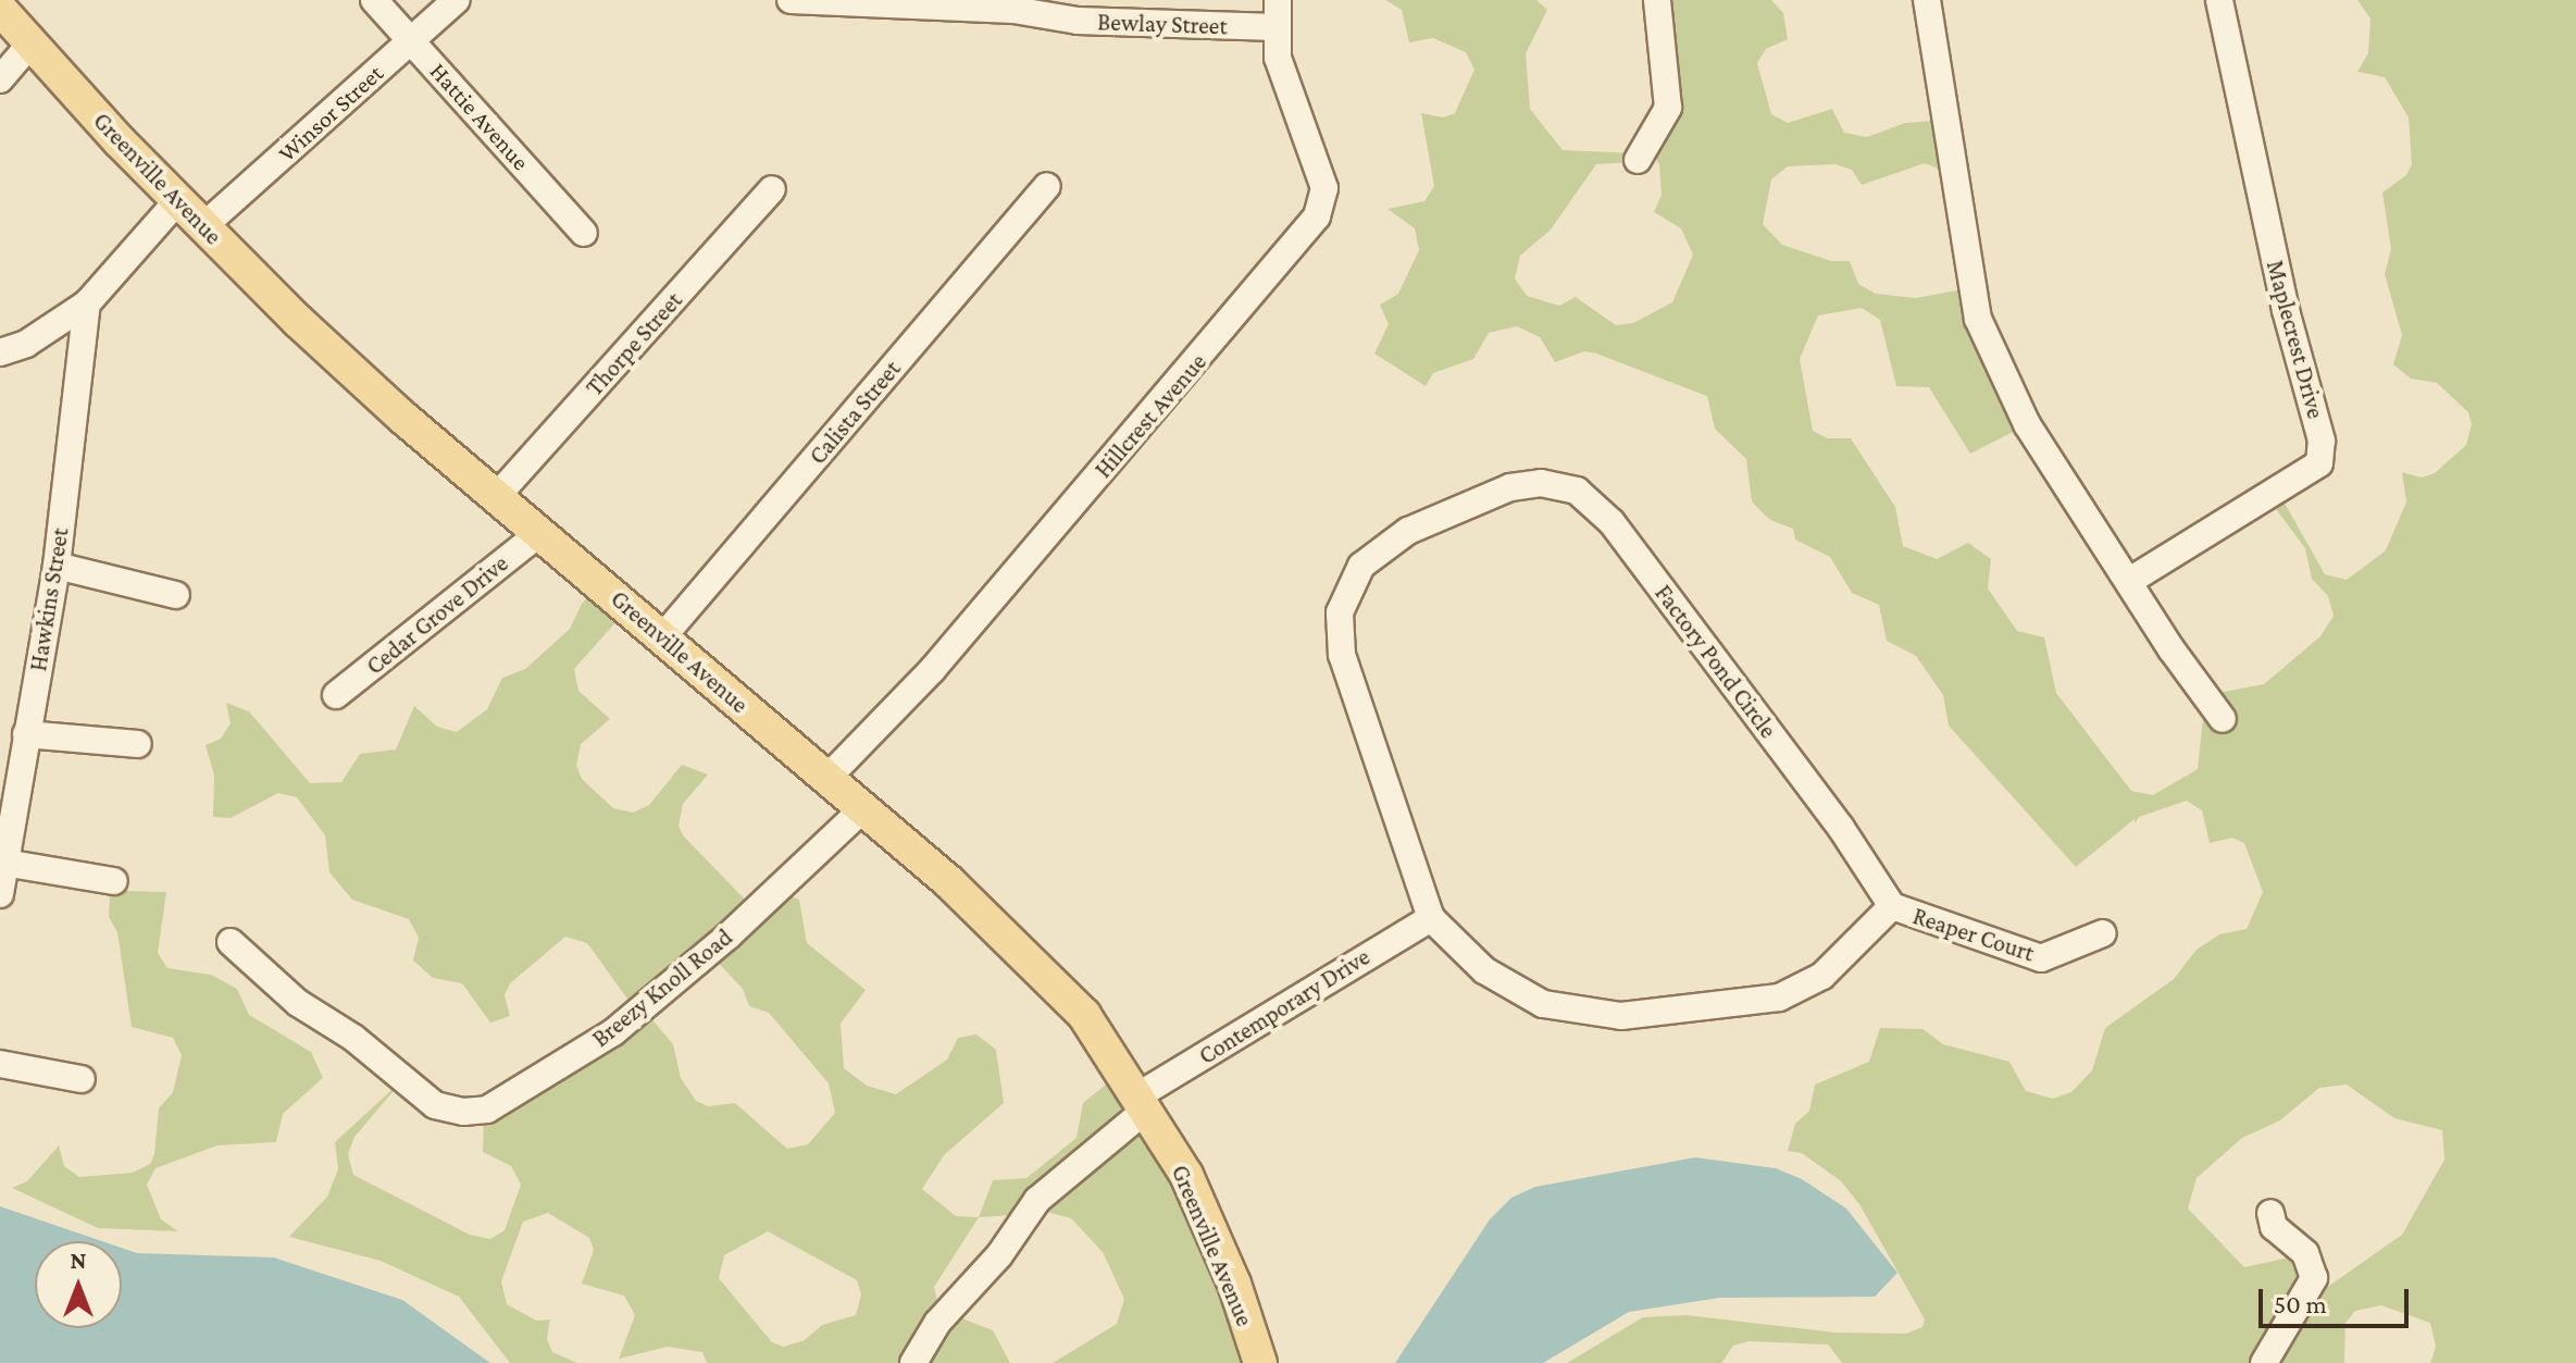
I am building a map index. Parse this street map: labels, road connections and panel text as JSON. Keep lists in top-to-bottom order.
{
  "streets": {
    "main road": ["Greenville Avenue"],
    "street": [
      "Bewlay Street",
      "Winsor Street",
      "Hattie Avenue",
      "Maplecrest Drive",
      "Thorpe Street",
      "Calista Street",
      "Hillcrest Avenue",
      "Hawkins Street",
      "Cedar Grove Drive",
      "Factory Pond Circle",
      "Reaper Court",
      "Breezy Knoll Road",
      "Contemporary Drive"
    ]
  },
  "crossings": [
    ["Bewlay Street", "Hillcrest Avenue"],
    ["Winsor Street", "Hattie Avenue"],
    ["Winsor Street", "Greenville Avenue"],
    ["Greenville Avenue", "Thorpe Street"],
    ["Greenville Avenue", "Calista Street"],
    ["Greenville Avenue", "Hillcrest Avenue"],
    ["Greenville Avenue", "Cedar Grove Drive"],
    ["Greenville Avenue", "Breezy Knoll Road"],
    ["Greenville Avenue", "Contemporary Drive"],
    ["Factory Pond Circle", "Reaper Court"],
    ["Factory Pond Circle", "Contemporary Drive"]
  ],
  "scale_bar": "50 m",
  "north": "top"
}
